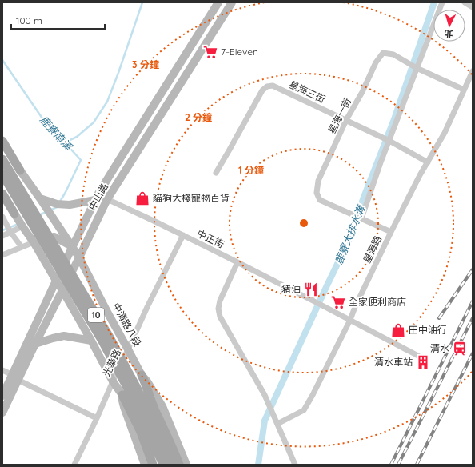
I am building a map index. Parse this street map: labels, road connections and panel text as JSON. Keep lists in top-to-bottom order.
{
  "streets": {
    "main road": ["10"],
    "street": [
      "星海三街",
      "星海一街",
      "中山路",
      "中正街",
      "星海路",
      "中清路八段",
      "光華路"
    ]
  },
  "crossings": [
    ["星海三街", "星海一街"],
    ["星海三街", "星海路"],
    ["星海一街", "星海路"],
    ["中山路", "中正街"],
    ["中山路", "中清路八段"],
    ["中正街", "星海路"],
    ["中正街", "光華路"],
    ["中清路八段", "光華路"]
  ],
  "water": ["鹿寮南溪", "鹿寮大排水溝"],
  "places": {
    "supermarket": ["7-Eleven", "全家便利商店"],
    "shop": ["貓狗大棧寵物百貨", "田中油行"],
    "restaurant": ["豬油"],
    "station": ["清水"],
    "building": ["清水車站"]
  },
  "scale_bar": "100 m",
  "north": "bottom",
  "rings": ["3 分鐘", "2 分鐘", "1 分鐘"]
}
